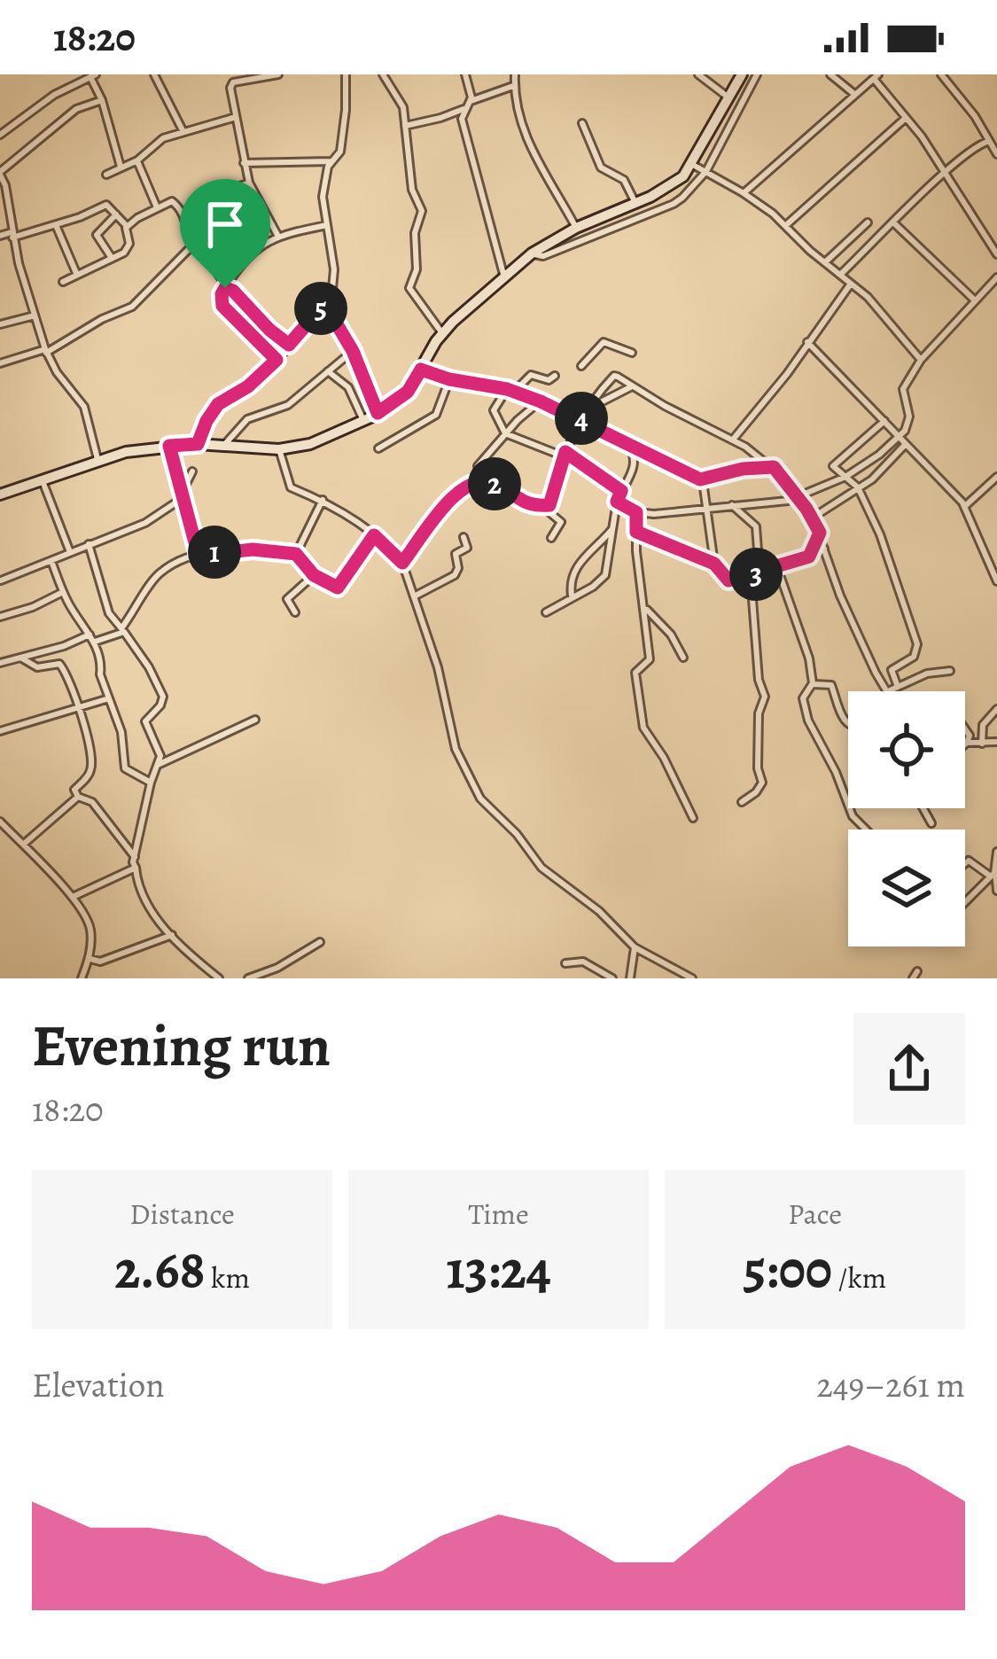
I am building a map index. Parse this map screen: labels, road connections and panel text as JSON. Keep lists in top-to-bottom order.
{
  "page": {
    "status": "18:20",
    "pins": [
      "5",
      "4",
      "2",
      "1",
      "3"
    ],
    "heading": ["Evening run", "18:20"],
    "stats": [
      ["Distance", "2.68 km"],
      ["Time", "13:24"],
      ["Pace", "5:00 /km"]
    ],
    "chart": ["Elevation", "249–261 m"]
  }
}
